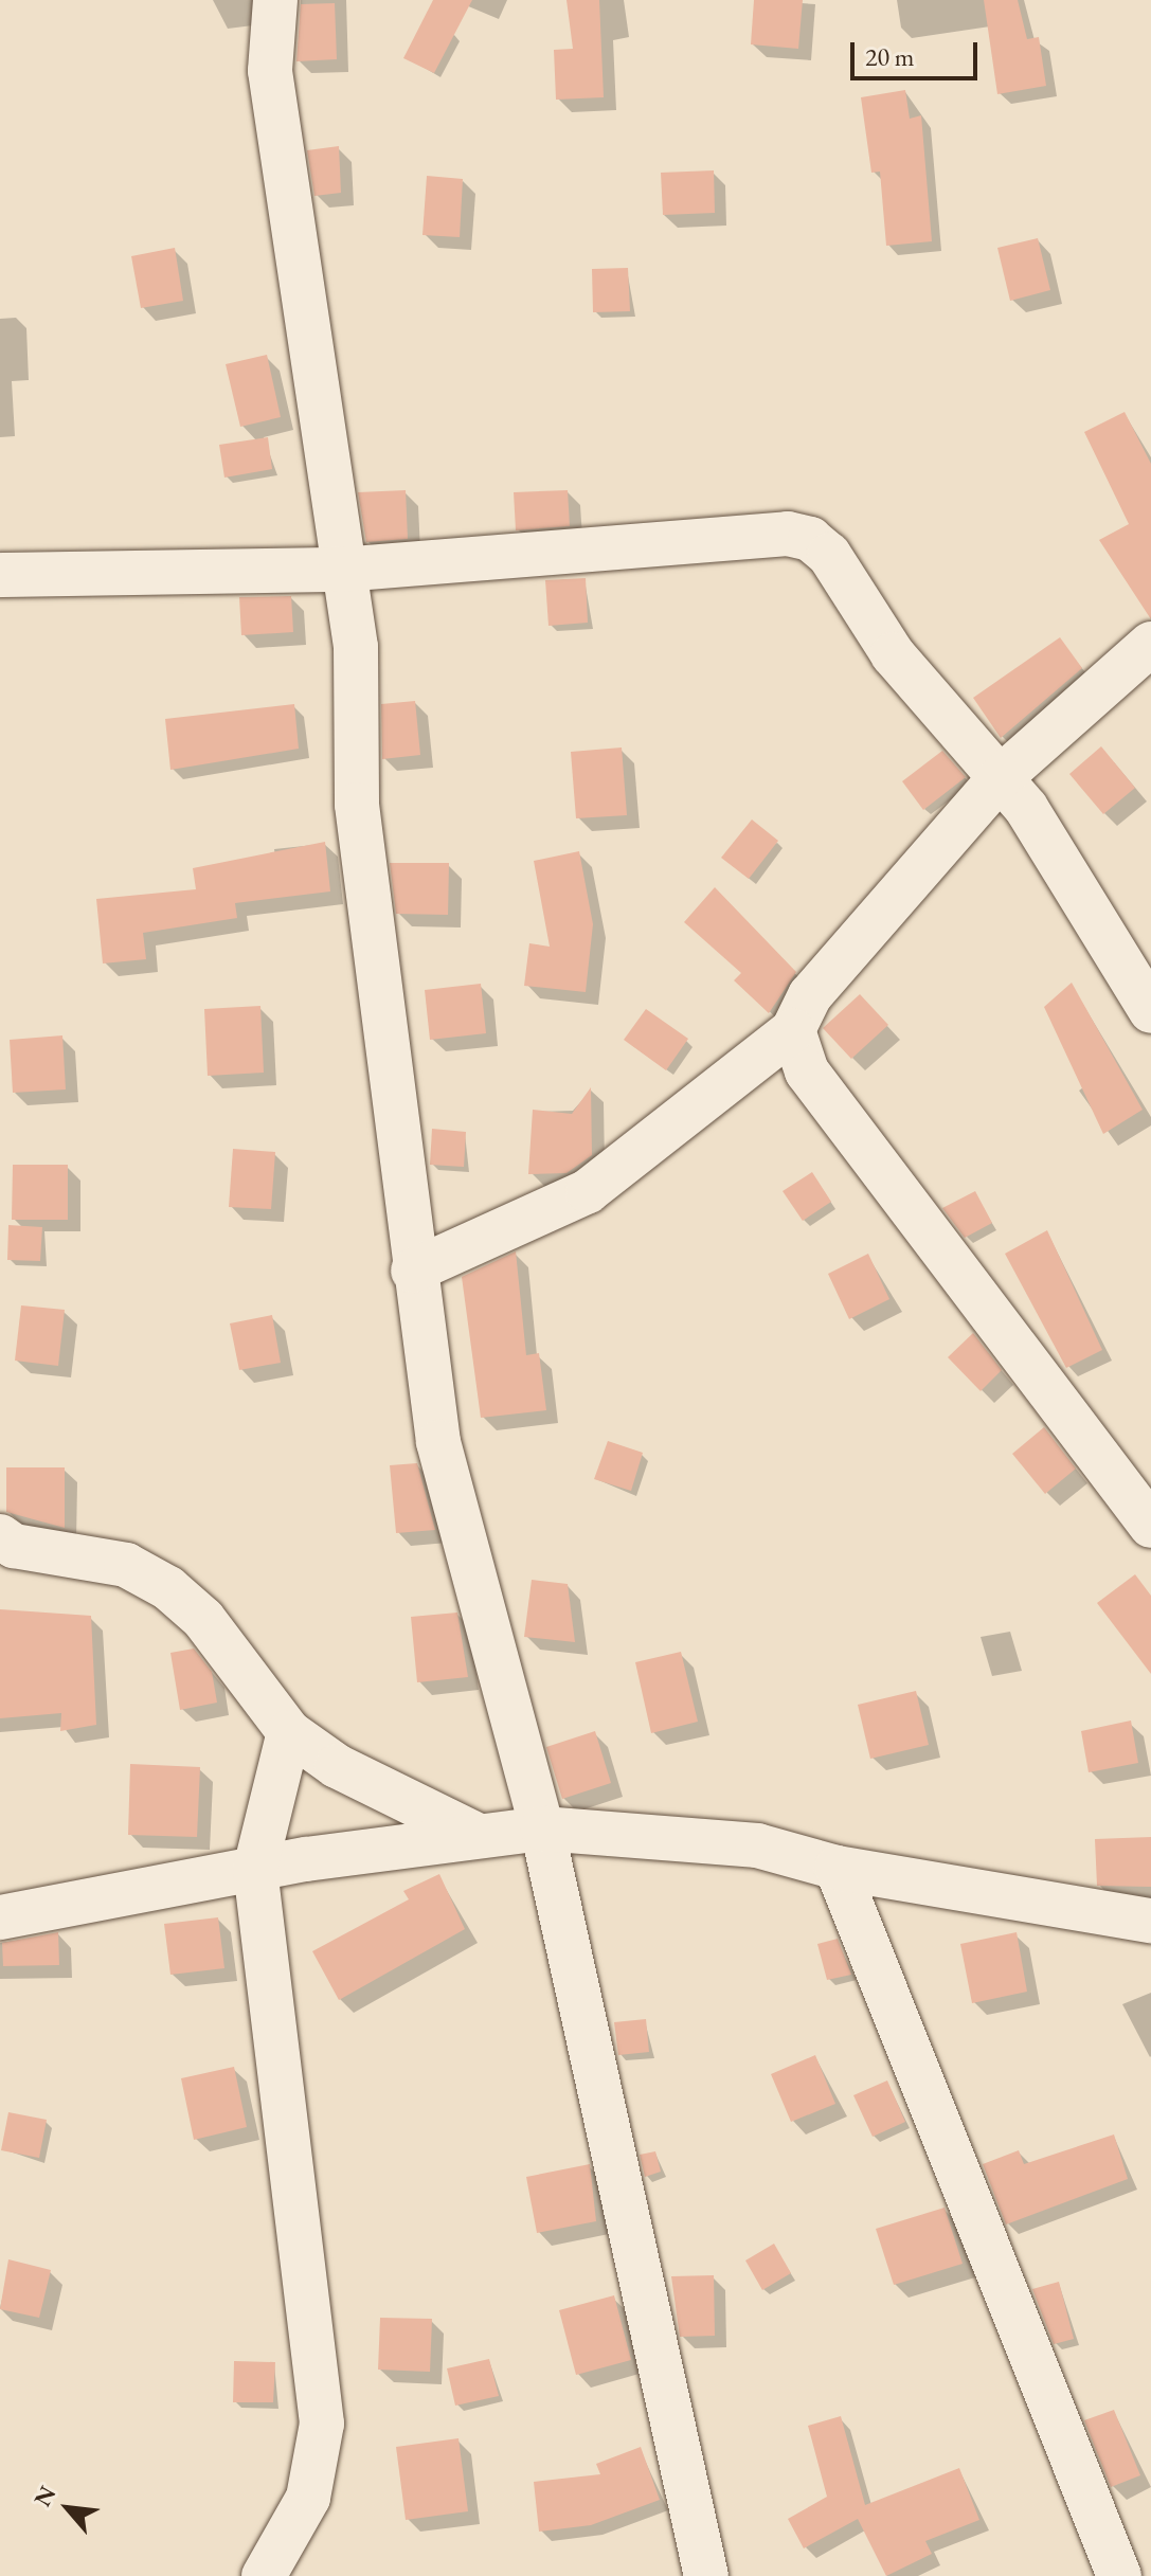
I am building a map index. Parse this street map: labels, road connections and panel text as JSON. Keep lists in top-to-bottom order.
{
  "scale_bar": "20 m",
  "north": "top left"
}
